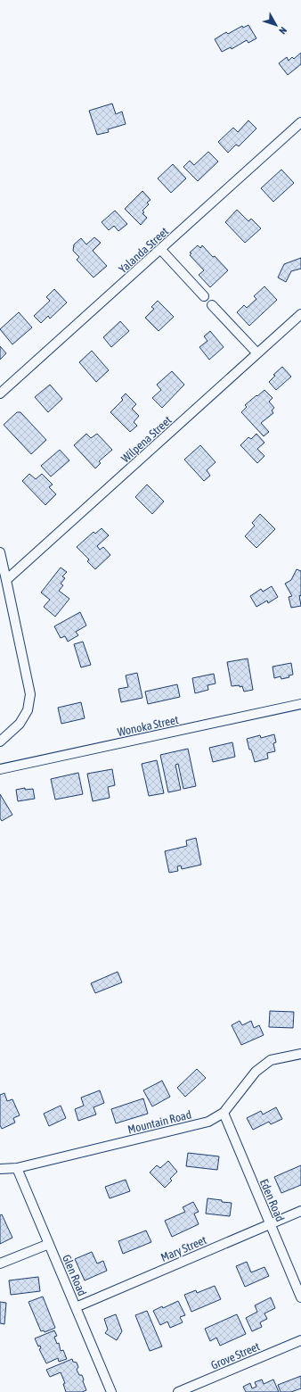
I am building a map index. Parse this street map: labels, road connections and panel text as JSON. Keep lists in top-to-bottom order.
{
  "streets": {
    "street": [
      "Yalanda Street",
      "Wilpena Street",
      "Wonoka Street",
      "Mountain Road",
      "Eden Road",
      "Mary Street",
      "Glen Road",
      "Grove Street"
    ]
  },
  "crossings": [
    ["Mountain Road", "Eden Road"],
    ["Mountain Road", "Glen Road"],
    ["Eden Road", "Mary Street"],
    ["Mary Street", "Glen Road"]
  ],
  "north": "bottom right"
}
